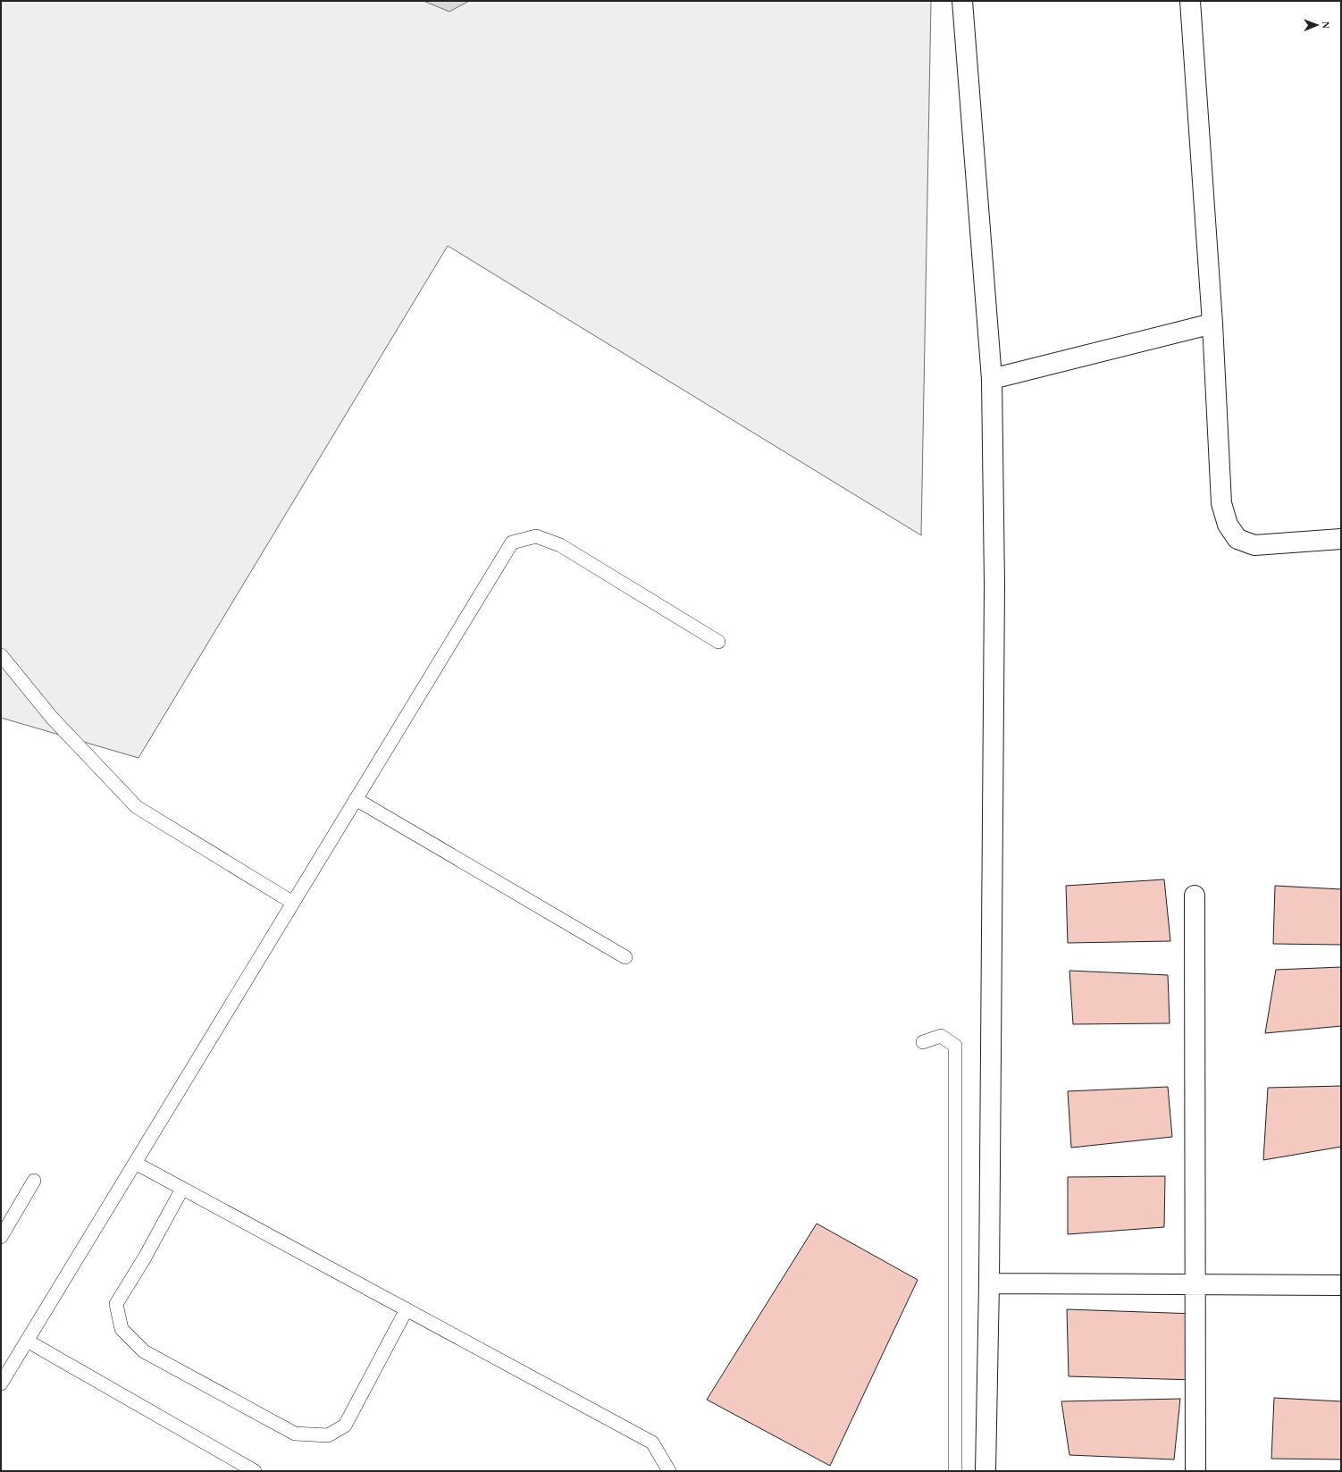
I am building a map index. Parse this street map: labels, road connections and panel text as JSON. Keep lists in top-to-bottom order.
{
  "north": "right"
}
